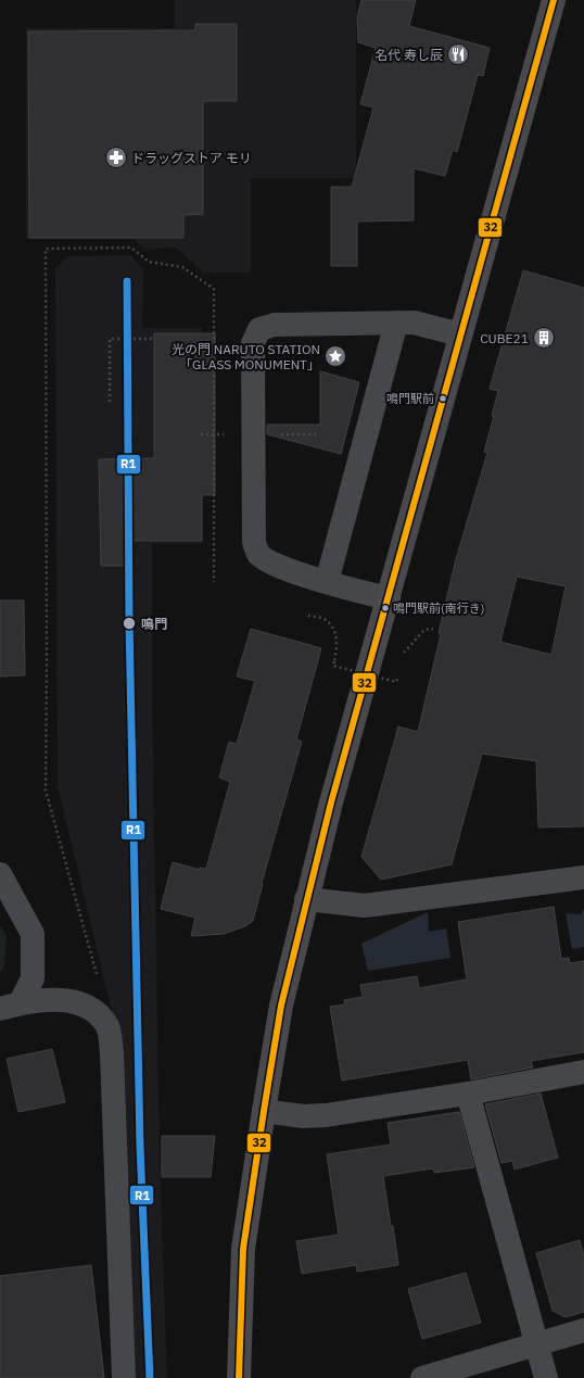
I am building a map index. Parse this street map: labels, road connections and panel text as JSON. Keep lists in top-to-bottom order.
{
  "places": {
    "restaurant": ["名代 寿し辰"],
    "pharmacy": ["ドラッグストア モリ"],
    "building": ["CUBE21"],
    "place": ["光の門 NARUTO STATION 「GLASS MONUMENT」"],
    "other": ["鳴門駅前", "鳴門駅前(南行き)", "鳴門"]
  },
  "lines": ["transit line 32", "transit line R1"]
}
